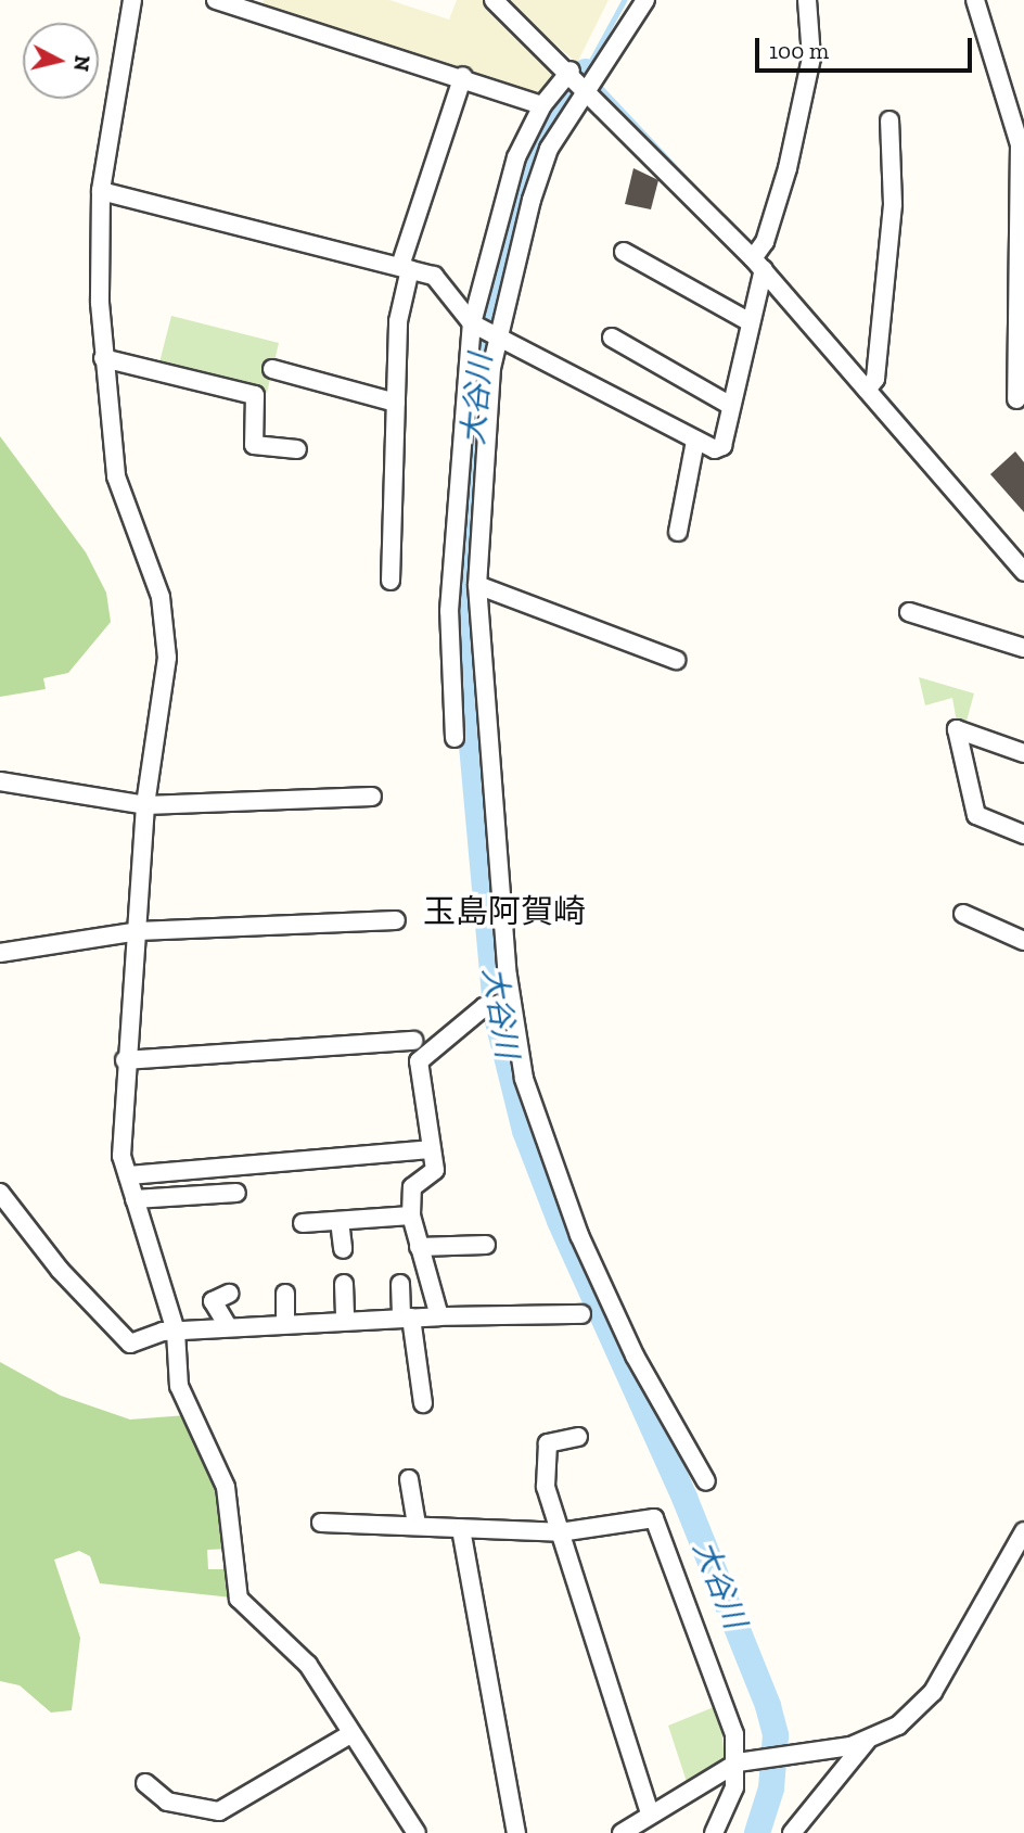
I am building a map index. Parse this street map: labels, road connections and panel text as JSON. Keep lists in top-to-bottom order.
{
  "districts": ["玉島阿賀崎"],
  "water": ["大谷川"],
  "scale_bar": "100 m",
  "north": "right"
}
